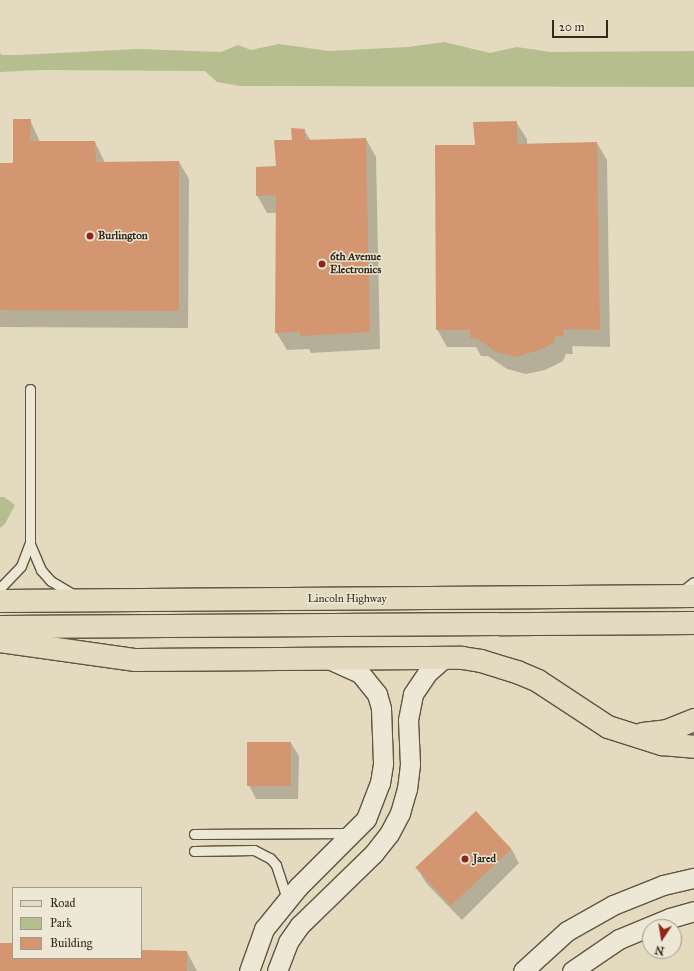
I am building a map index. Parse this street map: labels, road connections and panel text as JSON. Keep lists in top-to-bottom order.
{
  "streets": {
    "main road": ["Lincoln Highway"]
  },
  "places": ["Burlington", "6th Avenue Electronics", "Jared"],
  "legend": ["Road", "Park", "Building"],
  "scale_bar": "20 m",
  "north": "bottom"
}
